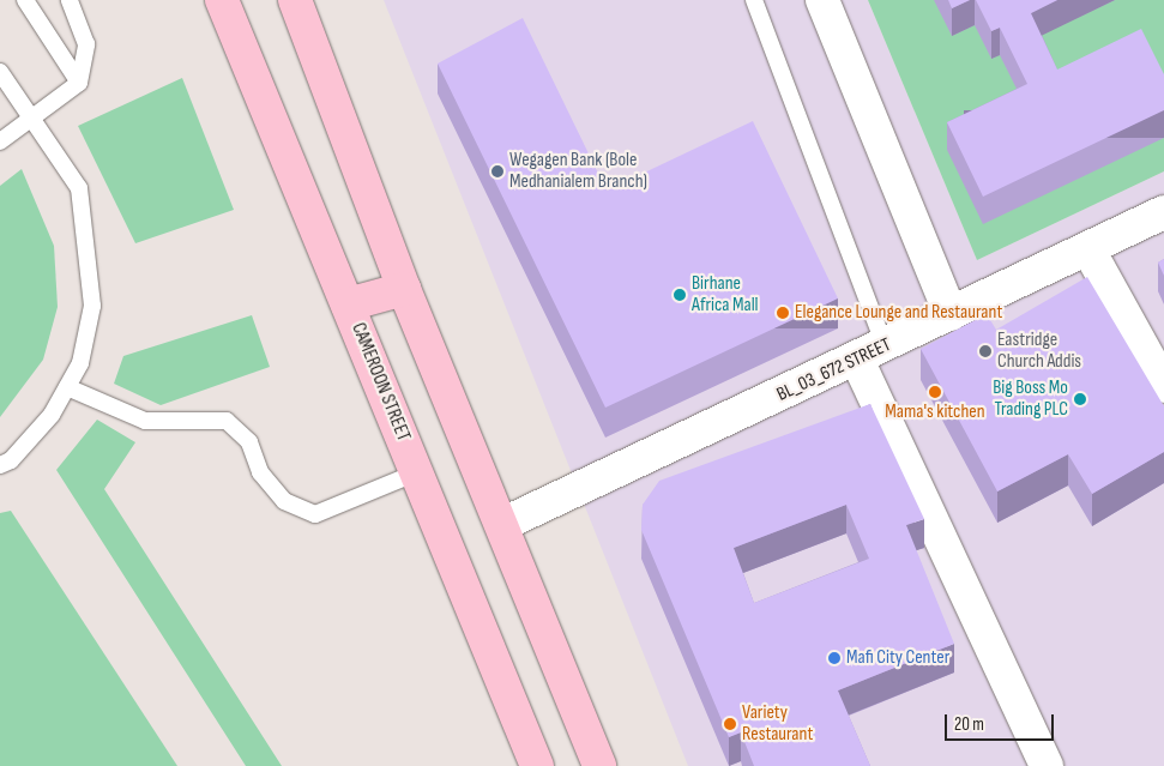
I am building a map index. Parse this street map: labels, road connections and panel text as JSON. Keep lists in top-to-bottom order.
{
  "streets": {
    "main road": ["CAMEROON STREET"],
    "street": ["BL_03_672 STREET"]
  },
  "places": [
    "Wegagen Bank (Bole Medhanialem Branch)",
    "Birhane Africa Mall",
    "Elegance Lounge and Restaurant",
    "Eastridge Church Addis",
    "Mama's kitchen",
    "Big Boss Mo Trading PLC",
    "Mafi City Center",
    "Variety Restaurant"
  ],
  "scale_bar": "20 m"
}
